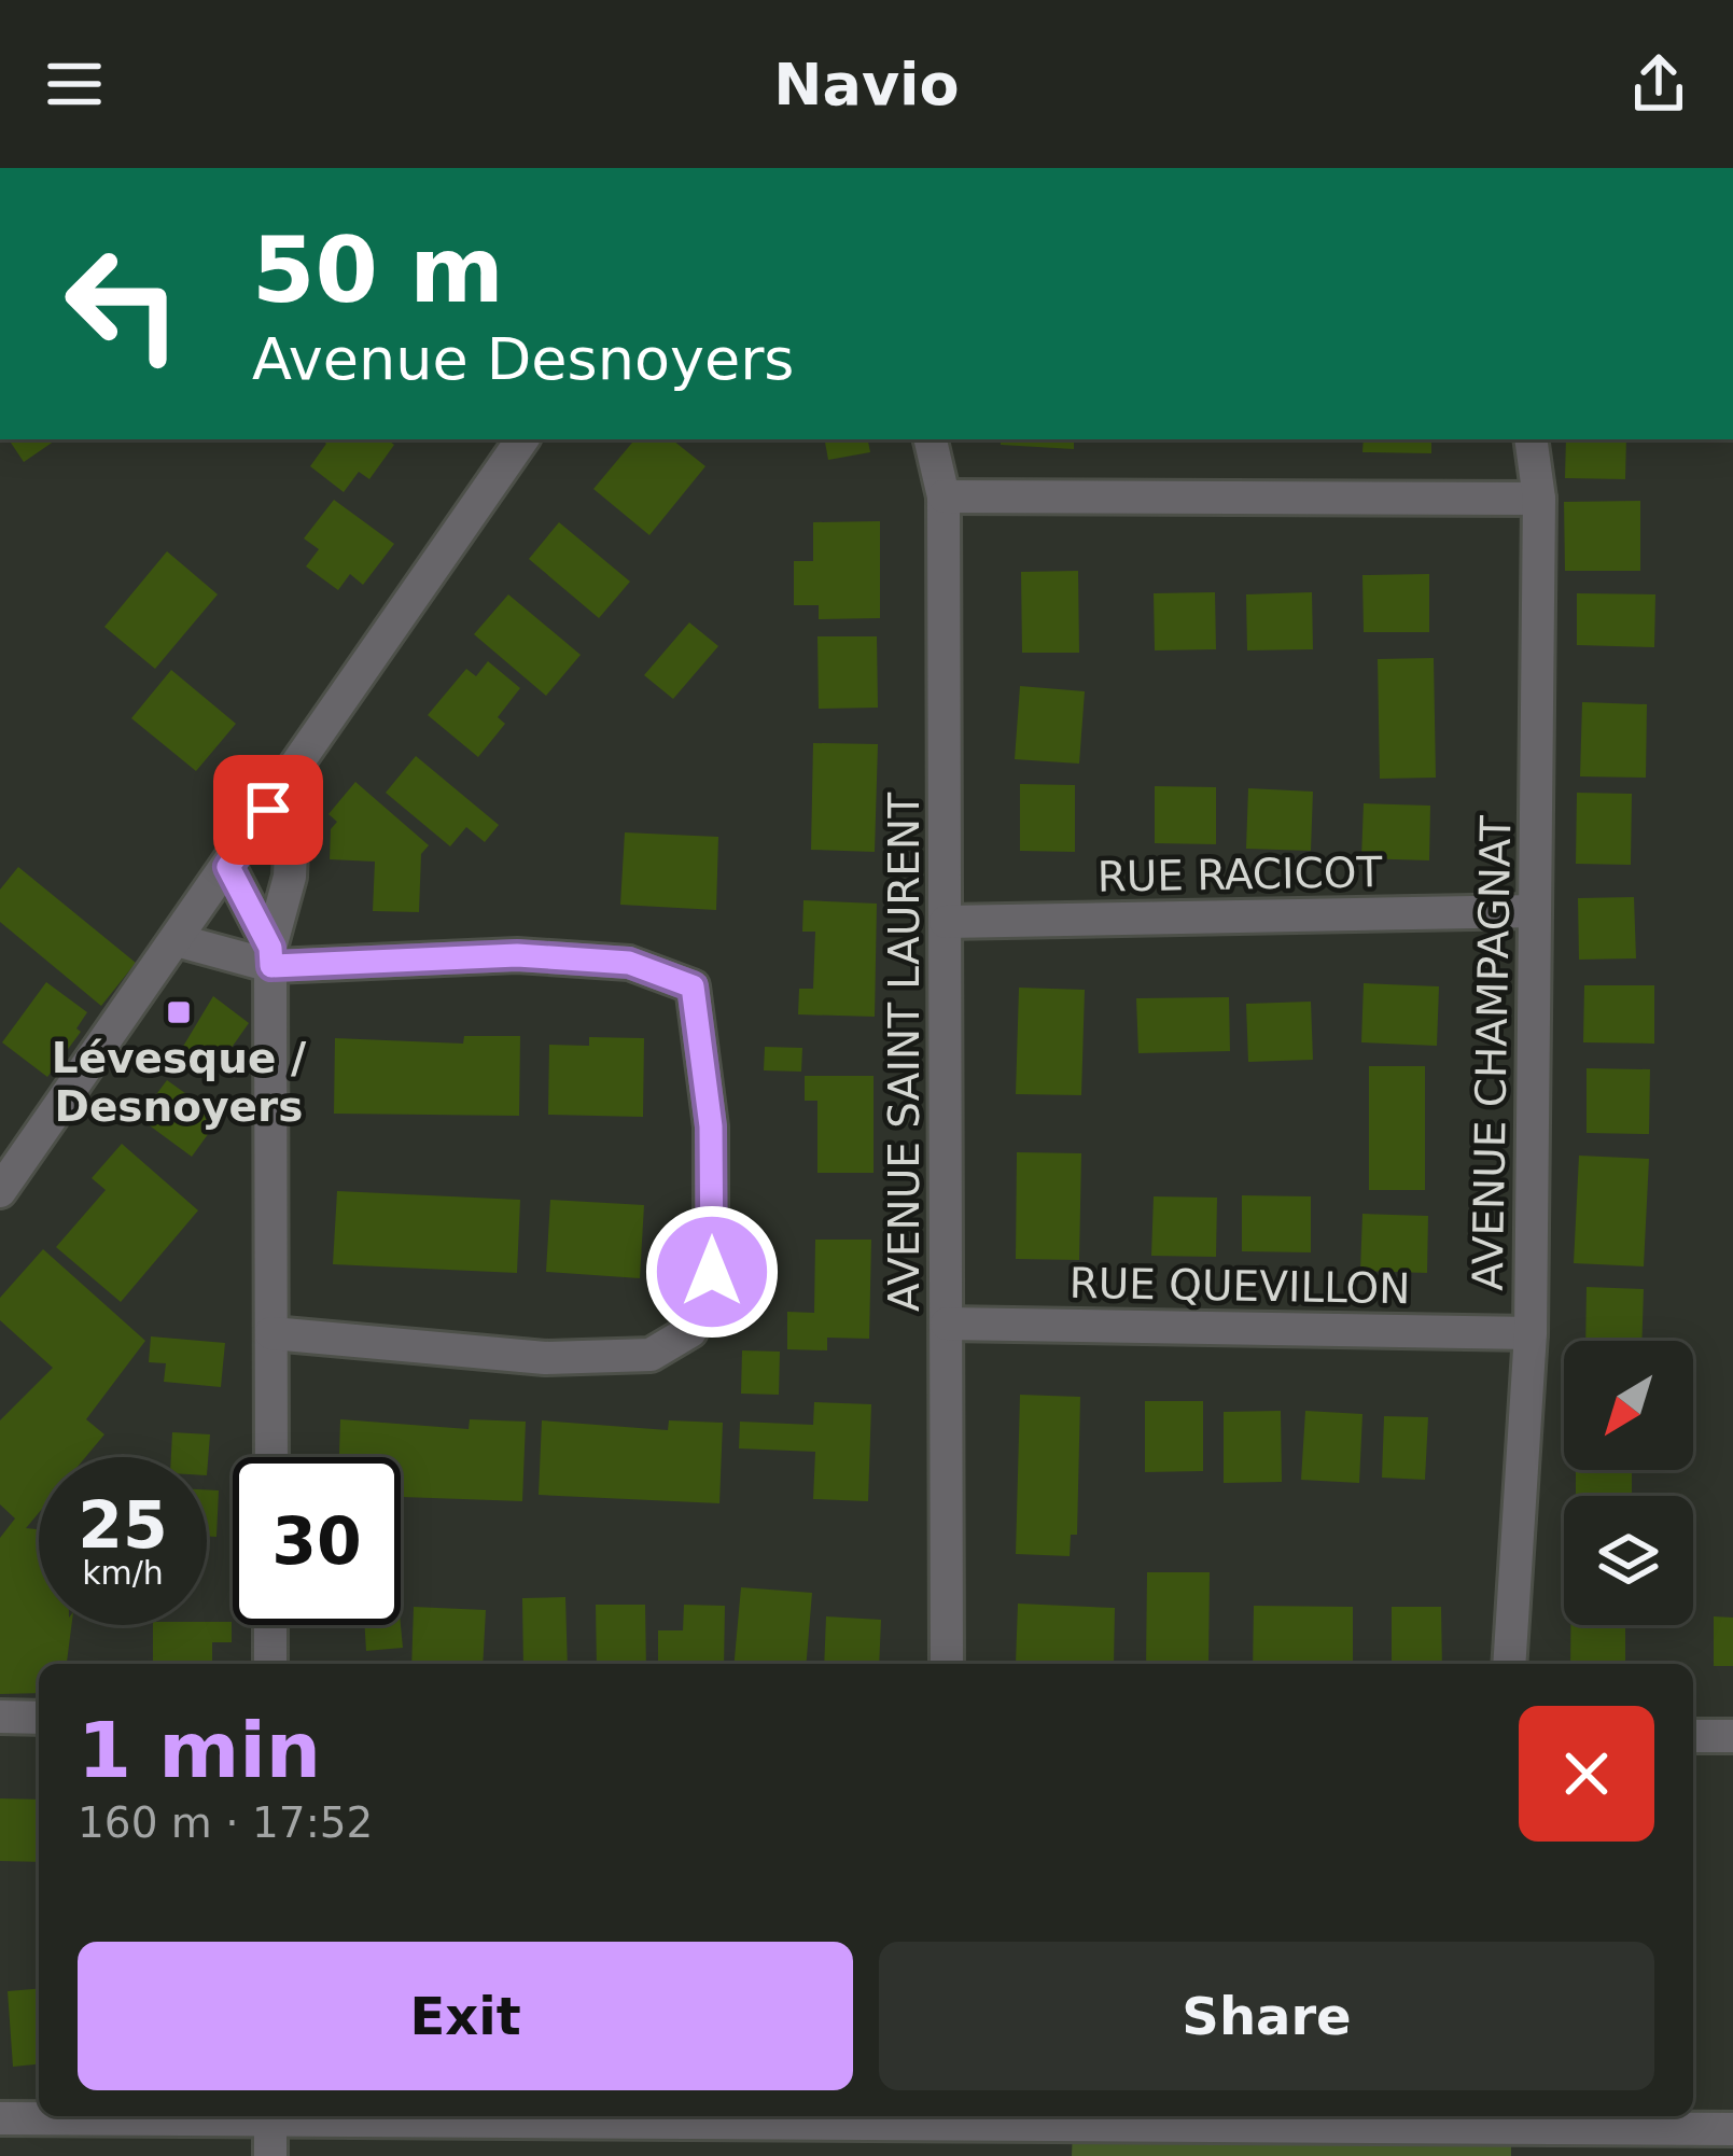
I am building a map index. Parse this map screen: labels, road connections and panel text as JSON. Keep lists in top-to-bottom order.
{
  "streets": {
    "street": [
      "RUE RACICOT",
      "AVENUE SAINT LAURENT",
      "AVENUE CHAMPAGNAT",
      "RUE QUEVILLON"
    ]
  },
  "crossings": [
    ["RUE RACICOT", "AVENUE SAINT LAURENT"],
    ["RUE RACICOT", "AVENUE CHAMPAGNAT"],
    ["AVENUE SAINT LAURENT", "RUE QUEVILLON"],
    ["AVENUE CHAMPAGNAT", "RUE QUEVILLON"]
  ],
  "places": {
    "transit": ["Lévesque / Desnoyers"]
  },
  "north": "bottom left",
  "page": {
    "header": "Navio",
    "turn": ["50 m", "Avenue Desnoyers"],
    "speed": "25 km/h",
    "limit": "30",
    "heading": ["1 min", "160 m · 17:52"],
    "buttons": ["Exit", "Share"]
  }
}
